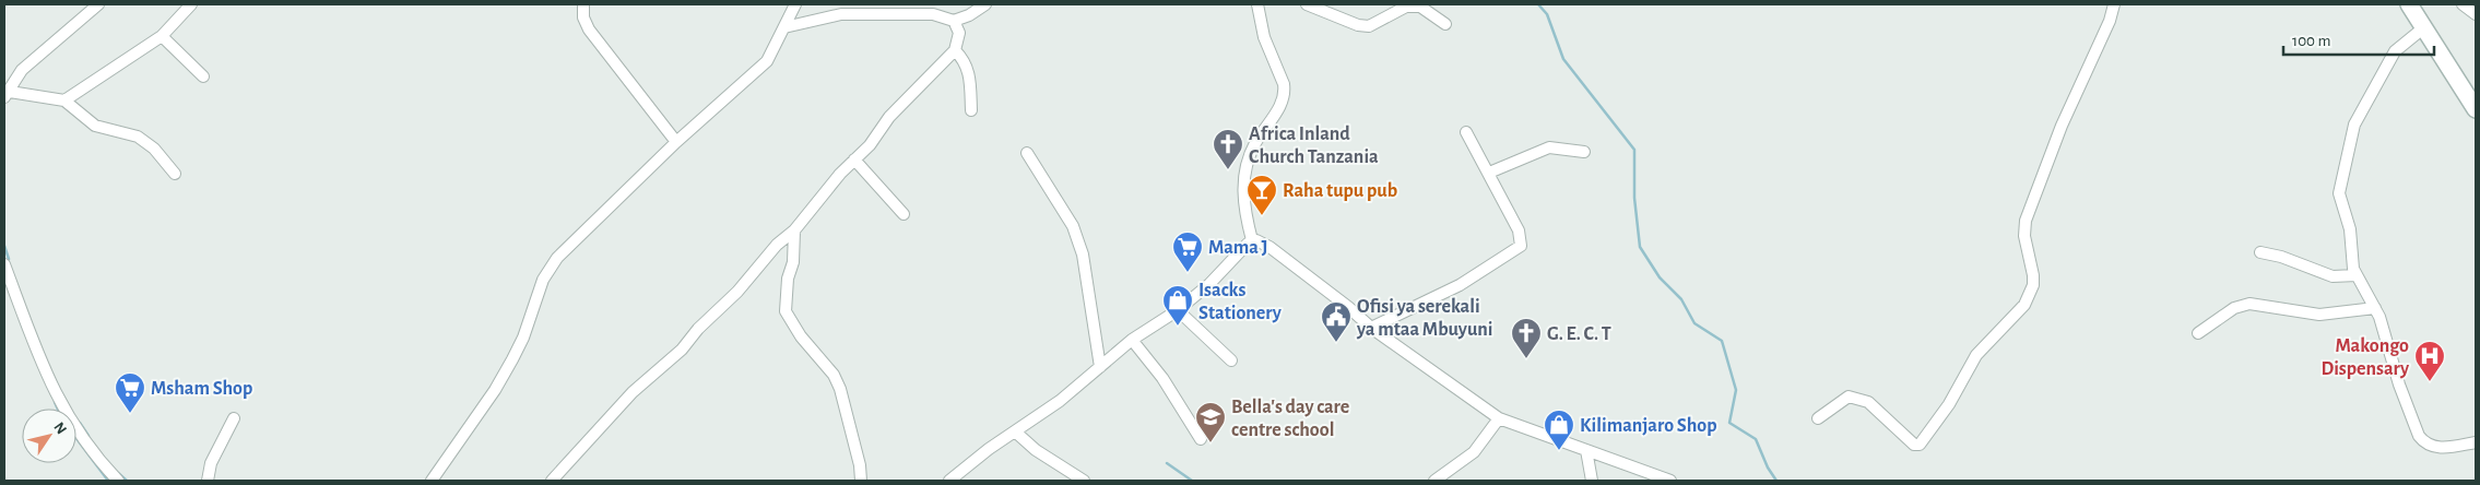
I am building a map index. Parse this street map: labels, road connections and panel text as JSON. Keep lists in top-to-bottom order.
{
  "places": {
    "church": ["Africa Inland Church Tanzania", "G. E. C. T"],
    "bar": ["Raha tupu pub"],
    "supermarket": ["Mama J", "Msham Shop"],
    "shop": ["Isacks Stationery", "Kilimanjaro Shop"],
    "public building": ["Ofisi ya serekali ya mtaa Mbuyuni"],
    "hospital": ["Makongo Dispensary"],
    "school or university": ["Bella's day care centre school"]
  },
  "scale_bar": "100 m",
  "north": "top right"
}
